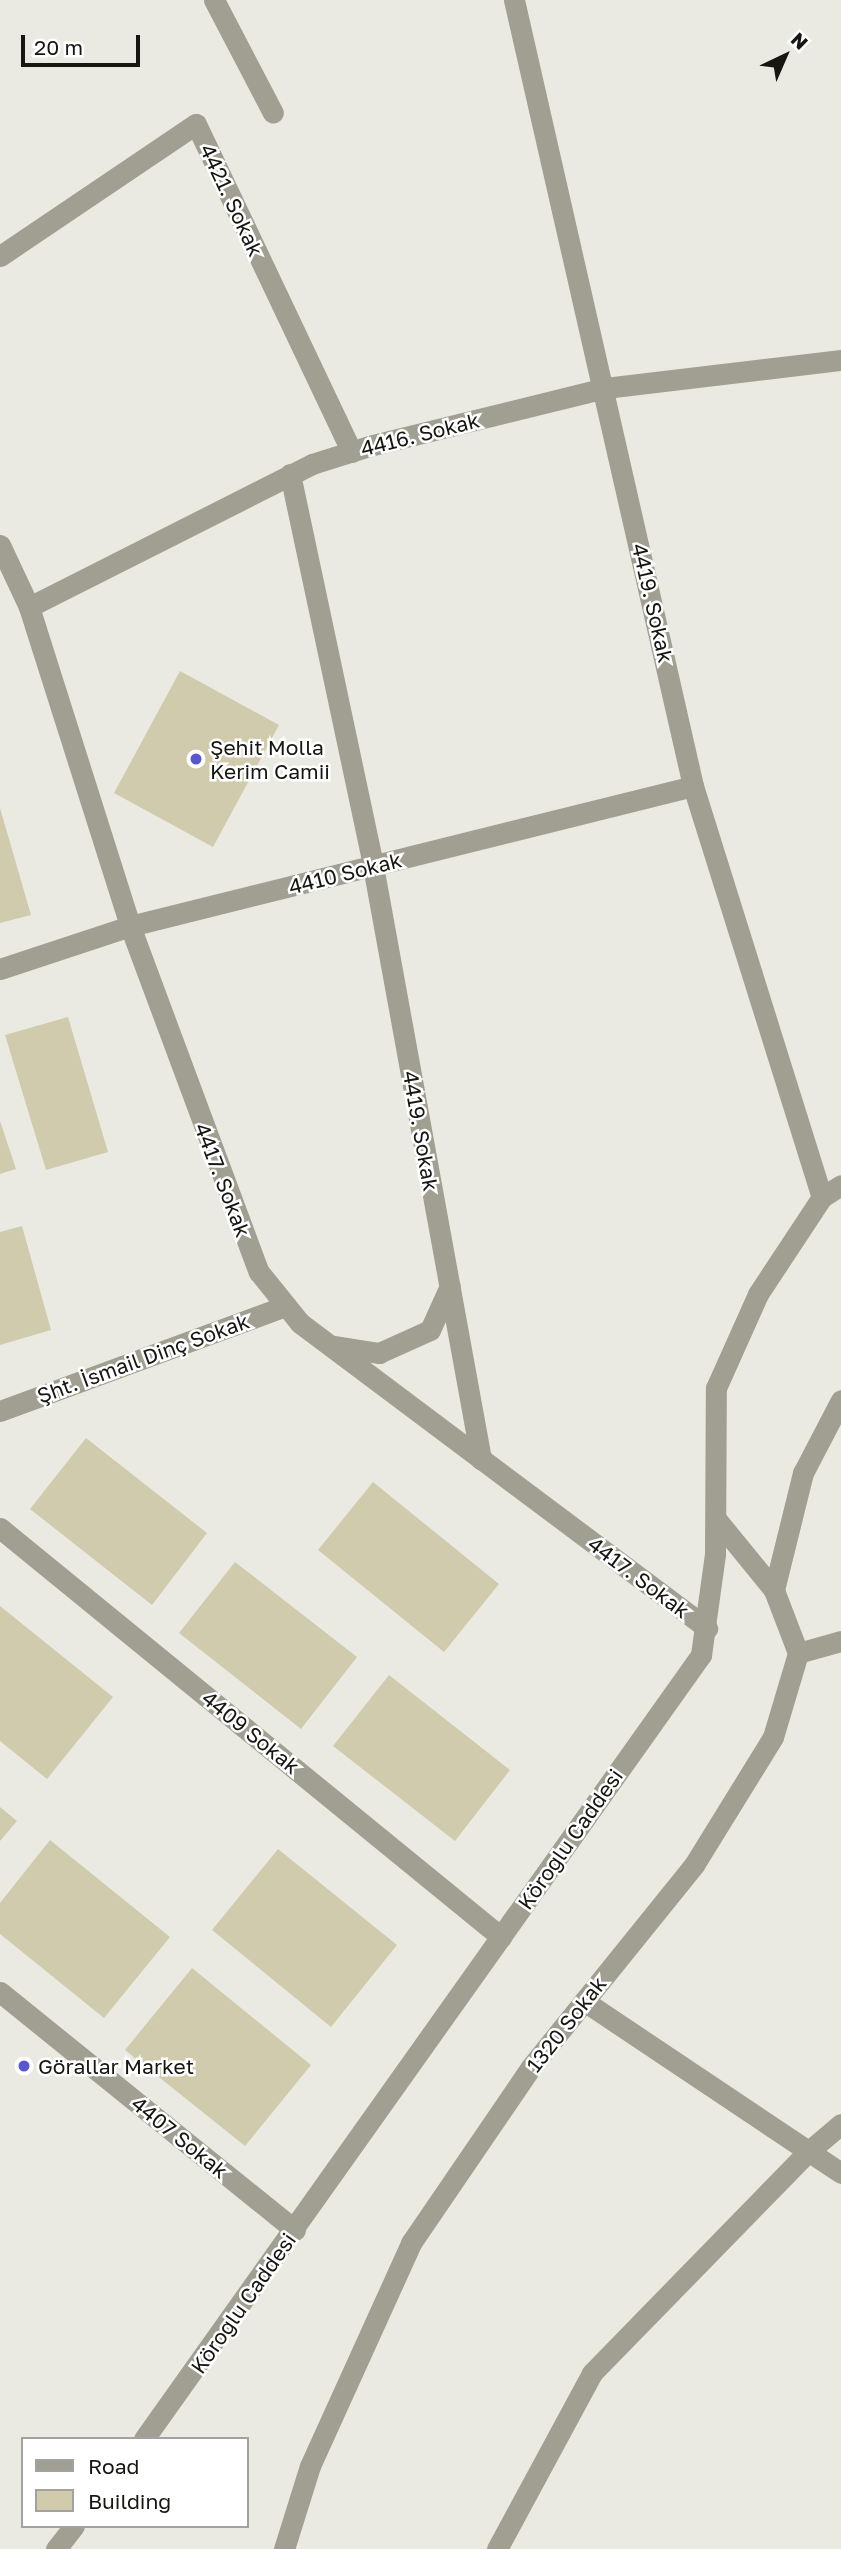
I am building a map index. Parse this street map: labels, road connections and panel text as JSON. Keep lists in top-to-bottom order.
{
  "streets": {
    "street": [
      "4421. Sokak",
      "4416. Sokak",
      "4419. Sokak",
      "4410 Sokak",
      "4417. Sokak",
      "Şht. İsmail Dinç Sokak",
      "4409 Sokak",
      "Köroğlu Caddesi",
      "1320 Sokak",
      "4407 Sokak"
    ]
  },
  "crossings": [
    ["4421. Sokak", "4416. Sokak"],
    ["4416. Sokak", "4419. Sokak"],
    ["4416. Sokak", "4417. Sokak"],
    ["4419. Sokak", "4410 Sokak"],
    ["4419. Sokak", "4417. Sokak"],
    ["4419. Sokak", "Köroğlu Caddesi"],
    ["4410 Sokak", "4417. Sokak"],
    ["4417. Sokak", "Şht. İsmail Dinç Sokak"],
    ["4417. Sokak", "Köroğlu Caddesi"],
    ["4409 Sokak", "Köroğlu Caddesi"],
    ["Köroğlu Caddesi", "4407 Sokak"]
  ],
  "places": ["Şehit Molla Kerim Camii", "Görallar Market"],
  "legend": ["Road", "Building"],
  "scale_bar": "20 m",
  "north": "top right"
}
